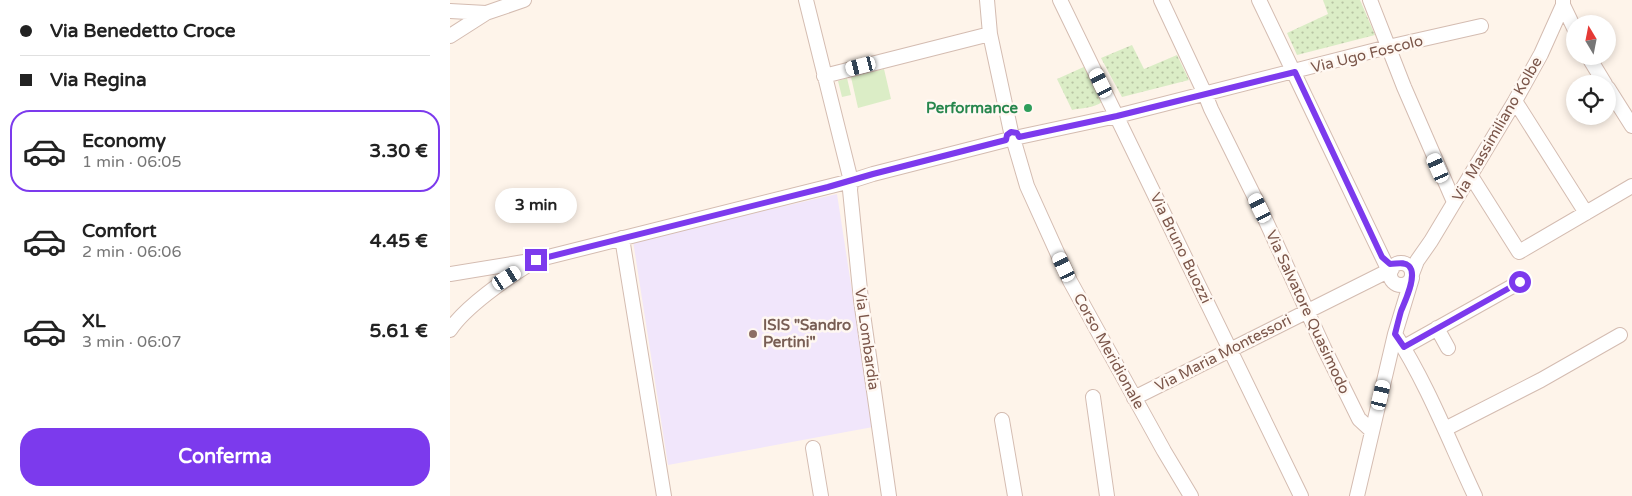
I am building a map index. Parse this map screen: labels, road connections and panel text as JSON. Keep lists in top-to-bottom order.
{
  "streets": {
    "street": [
      "Via Ugo Foscolo",
      "Via Massimiliano Kolbe",
      "Via Bruno Buozzi",
      "Via Salvatore Quasimodo",
      "Via Lombardia",
      "Corso Meridionale",
      "Via Maria Montessori"
    ]
  },
  "crossings": [
    ["Via Ugo Foscolo", "Via Bruno Buozzi"],
    ["Via Ugo Foscolo", "Via Salvatore Quasimodo"],
    ["Via Ugo Foscolo", "Corso Meridionale"],
    ["Via Massimiliano Kolbe", "Via Salvatore Quasimodo"],
    ["Via Massimiliano Kolbe", "Via Maria Montessori"],
    ["Via Bruno Buozzi", "Via Maria Montessori"],
    ["Via Salvatore Quasimodo", "Via Maria Montessori"],
    ["Corso Meridionale", "Via Maria Montessori"]
  ],
  "places": ["Performance", "ISIS \"Sandro Pertini\""],
  "north": "top",
  "page": {
    "banner": ["Via Benedetto Croce", "Via Regina"],
    "list": [
      {
        "name": "Economy",
        "note": "1 min · 06:05",
        "value": "3.30 €"
      },
      {
        "name": "Comfort",
        "note": "2 min · 06:06",
        "value": "4.45 €"
      },
      {
        "name": "XL",
        "note": "3 min · 06:07",
        "value": "5.61 €"
      }
    ],
    "bubble": "3 min",
    "buttons": "Conferma"
  }
}
